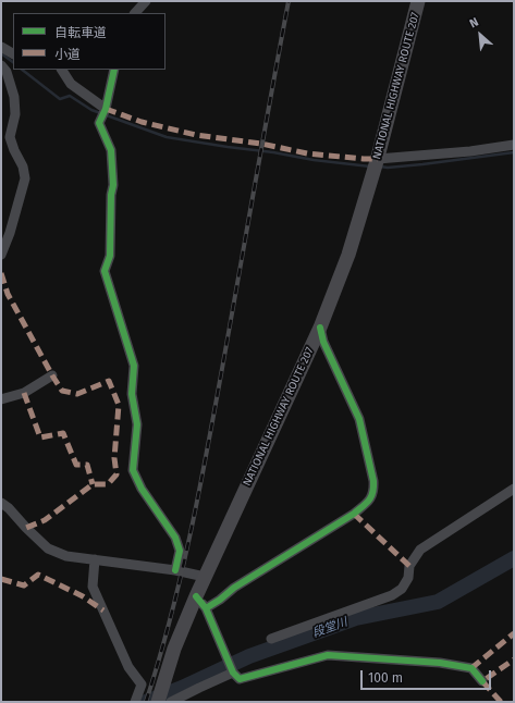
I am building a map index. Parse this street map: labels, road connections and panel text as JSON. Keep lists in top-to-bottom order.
{
  "streets": {
    "highway": ["NATIONAL HIGHWAY ROUTE 207"]
  },
  "water": ["段堂川"],
  "legend": ["自転車道", "小道"],
  "scale_bar": "100 m",
  "north": "top left"
}
